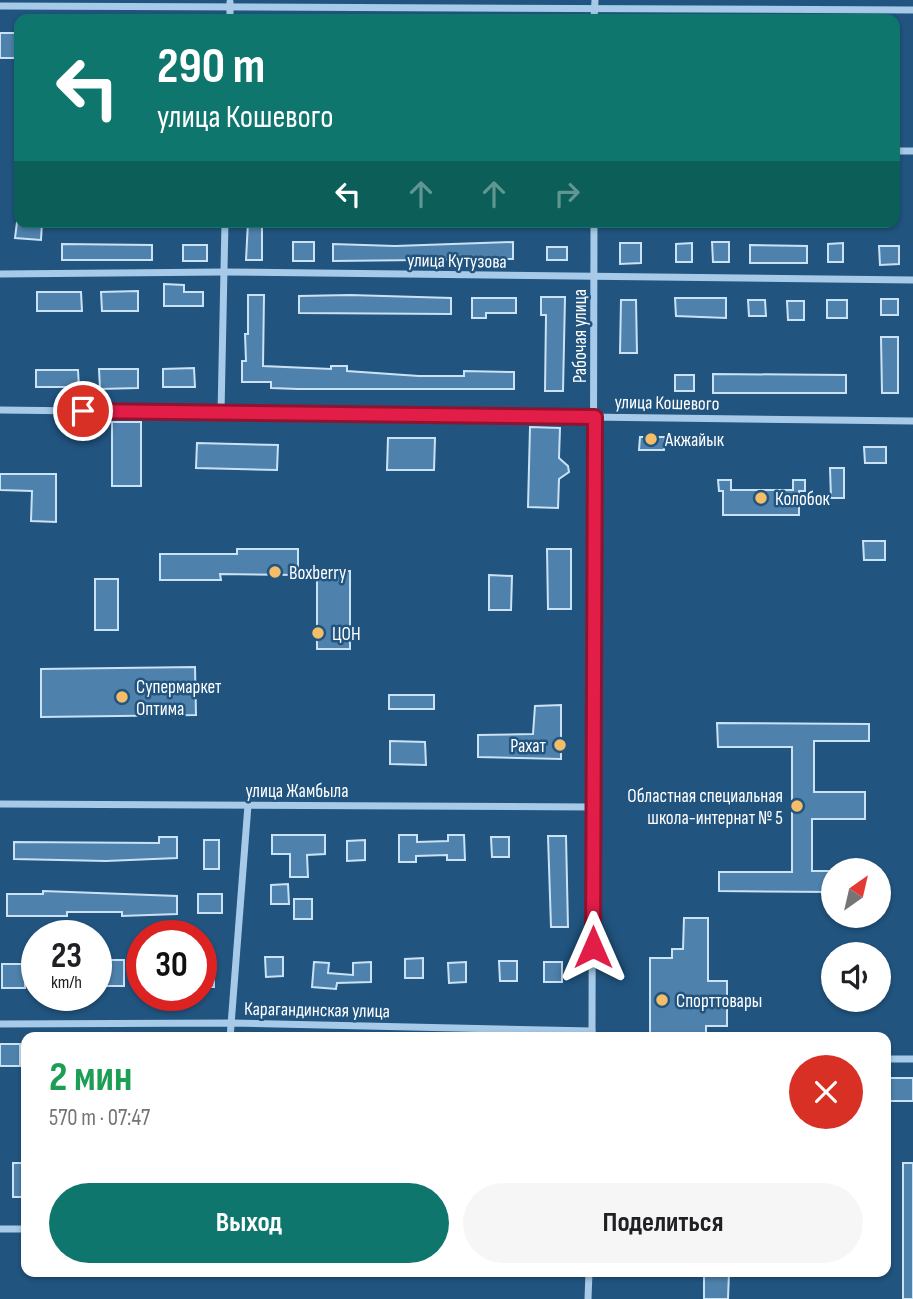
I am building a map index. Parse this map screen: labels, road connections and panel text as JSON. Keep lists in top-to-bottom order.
{
  "streets": {
    "street": [
      "улица Кутузова",
      "Рабочая улица",
      "улица Кошевого",
      "улица Жамбыла",
      "Карагандинская улица"
    ]
  },
  "crossings": [
    ["улица Кутузова", "Рабочая улица"],
    ["Рабочая улица", "улица Кошевого"],
    ["Рабочая улица", "улица Жамбыла"]
  ],
  "places": [
    "Акжайык",
    "Колобок",
    "Boxberry",
    "ЦОН",
    "Супермаркет Оптима",
    "Рахат",
    "Областная специальная школа-интернат № 5",
    "Спорттовары"
  ],
  "north": "top right",
  "page": {
    "turn": ["290 m", "улица Кошевого"],
    "speed": "23 km/h",
    "limit": "30",
    "heading": ["2 мин", "570 m · 07:47"],
    "buttons": ["Выход", "Поделиться"]
  }
}
